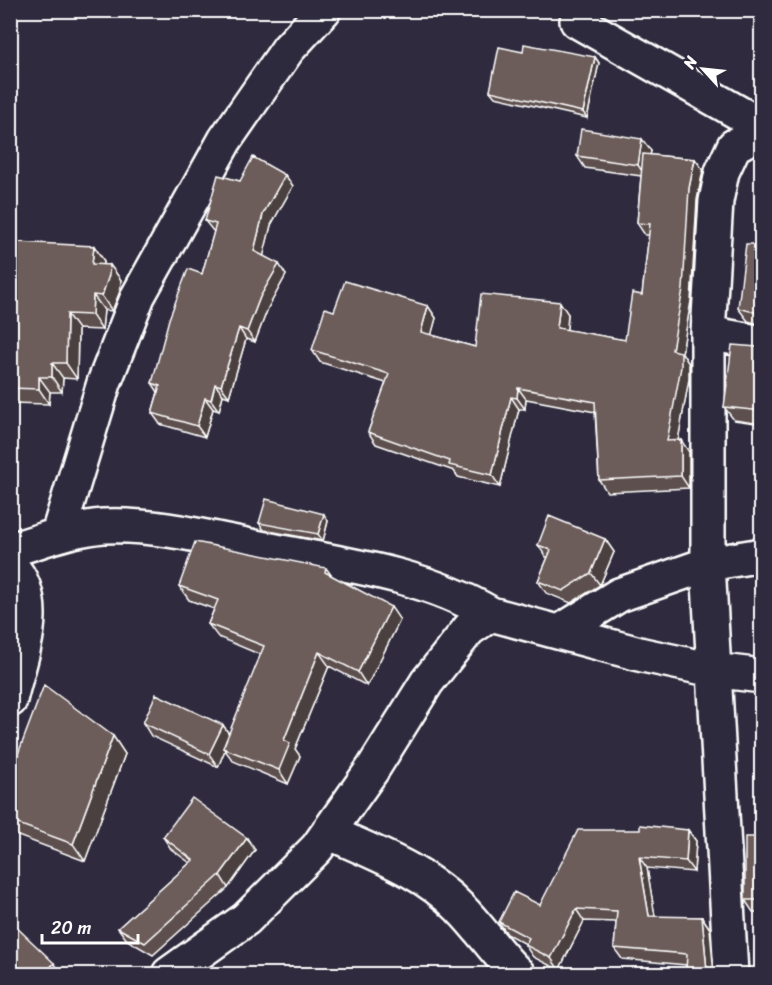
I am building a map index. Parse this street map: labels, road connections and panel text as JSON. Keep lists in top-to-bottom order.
{
  "scale_bar": "20 m",
  "north": "top left"
}
